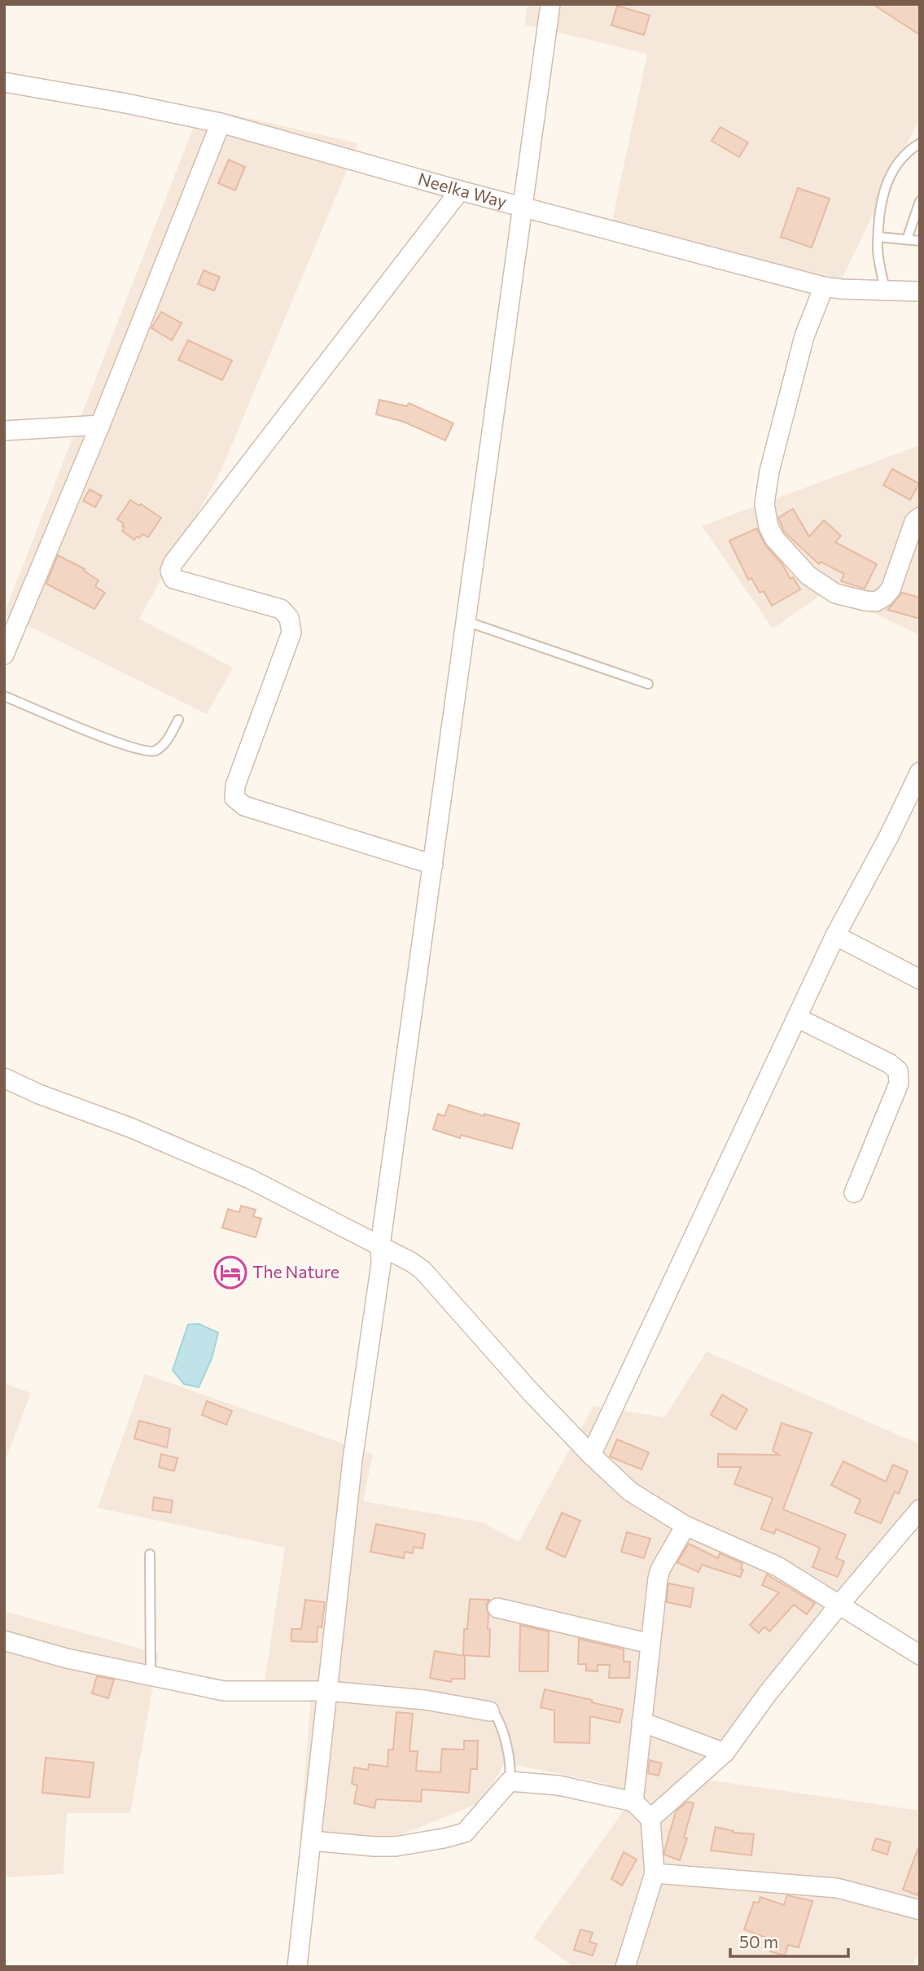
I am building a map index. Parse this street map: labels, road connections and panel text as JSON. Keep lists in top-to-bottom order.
{
  "streets": {
    "street": ["Neelka Way"]
  },
  "places": {
    "hotel": ["The Nature"]
  },
  "scale_bar": "50 m"
}
